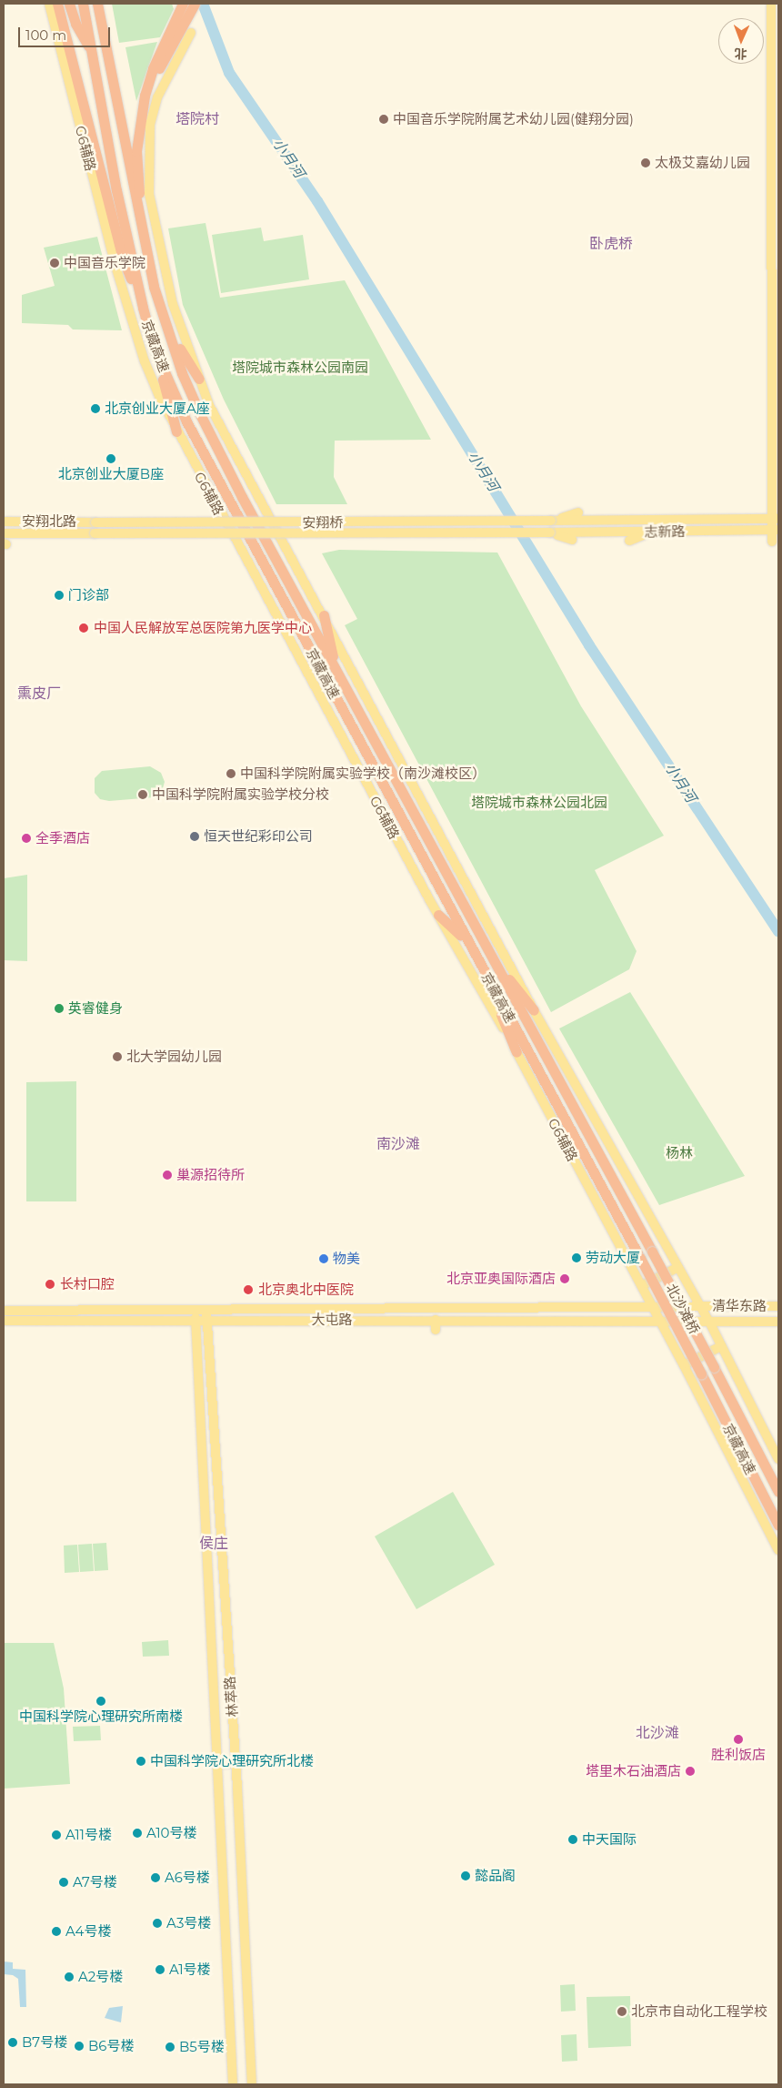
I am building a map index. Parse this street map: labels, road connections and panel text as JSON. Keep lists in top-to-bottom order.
{
  "streets": {
    "highway": ["京藏高速", "北沙滩桥"],
    "main road": [
      "G6辅路",
      "安翔北路",
      "安翔桥",
      "志新路",
      "清华东路",
      "大屯路",
      "林萃路"
    ]
  },
  "crossings": [
    ["G6辅路", "清华东路"],
    ["G6辅路", "大屯路"],
    ["京藏高速", "北沙滩桥"],
    ["安翔北路", "安翔桥"],
    ["安翔桥", "志新路"],
    ["清华东路", "大屯路"],
    ["大屯路", "林萃路"]
  ],
  "districts": [
    "塔院村",
    "卧虎桥",
    "熏皮厂",
    "南沙滩",
    "侯庄",
    "北沙滩"
  ],
  "water": ["小月河"],
  "parks": ["塔院城市森林公园南园", "塔院城市森林公园北园", "杨林"],
  "places": [
    "中国音乐学院附属艺术幼儿园(健翔分园)",
    "太极艾嘉幼儿园",
    "中国音乐学院",
    "北京创业大厦A座",
    "北京创业大厦B座",
    "门诊部",
    "中国人民解放军总医院第九医学中心",
    "中国科学院附属实验学校（南沙滩校区）",
    "中国科学院附属实验学校分校",
    "恒天世纪彩印公司",
    "全季酒店",
    "英睿健身",
    "北大学园幼儿园",
    "巢源招待所",
    "劳动大厦",
    "物美",
    "北京亚奥国际酒店",
    "长村口腔",
    "北京奥北中医院",
    "中国科学院心理研究所南楼",
    "胜利饭店",
    "中国科学院心理研究所北楼",
    "塔里木石油酒店",
    "A10号楼",
    "A11号楼",
    "中天国际",
    "懿品阁",
    "A6号楼",
    "A7号楼",
    "A3号楼",
    "A4号楼",
    "A1号楼",
    "A2号楼",
    "北京市自动化工程学校",
    "B7号楼",
    "B6号楼",
    "B5号楼"
  ],
  "scale_bar": "100 m",
  "north": "bottom"
}
